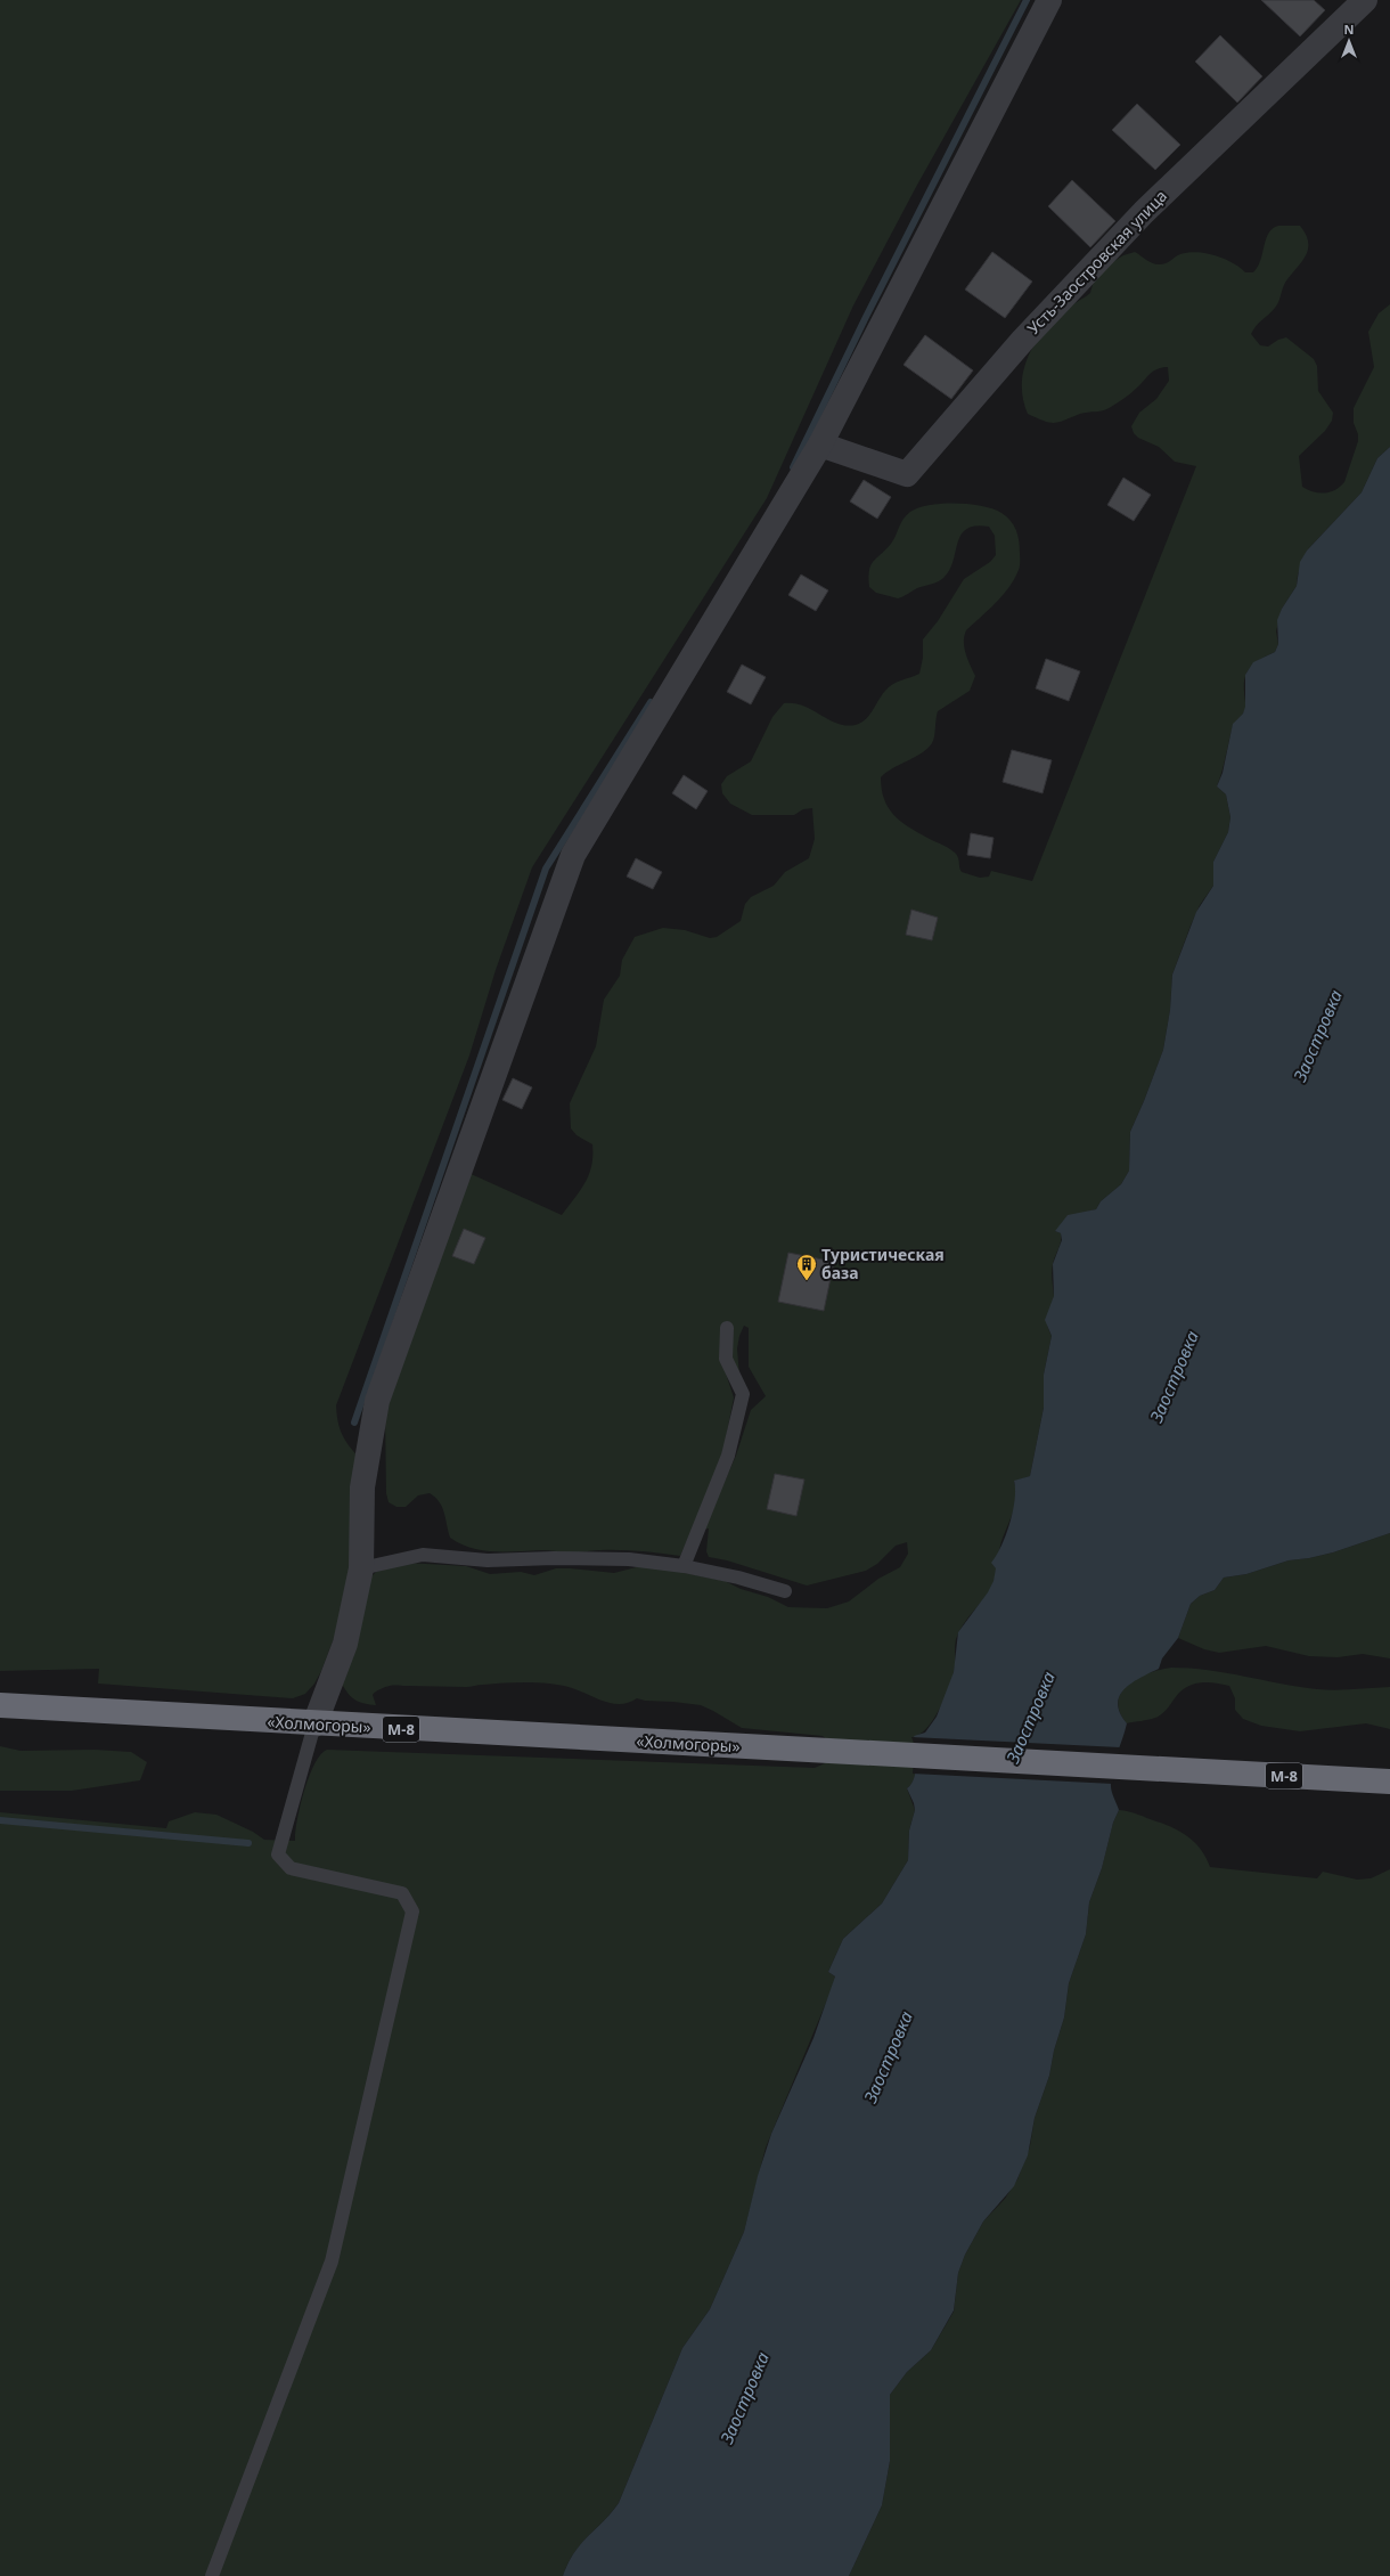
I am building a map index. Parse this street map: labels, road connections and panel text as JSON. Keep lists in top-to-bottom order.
{
  "streets": {
    "highway": ["«Холмогоры»", "М-8"],
    "street": ["Усть-Заостровская улица"]
  },
  "water": ["Заостровка"],
  "places": {
    "building": ["Туристическая база"]
  },
  "north": "top"
}
